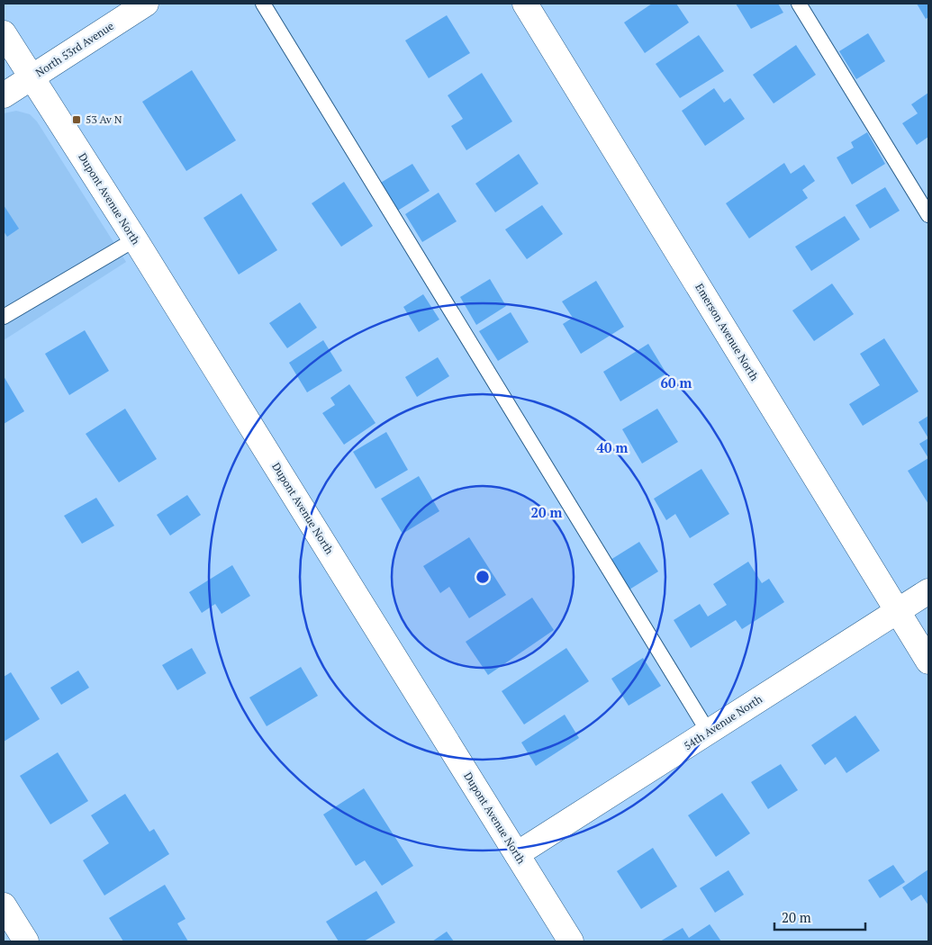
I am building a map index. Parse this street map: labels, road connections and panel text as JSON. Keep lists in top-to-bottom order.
{
  "streets": {
    "street": [
      "North 53rd Avenue",
      "Dupont Avenue North",
      "Emerson Avenue North",
      "54th Avenue North"
    ]
  },
  "crossings": [
    ["North 53rd Avenue", "Dupont Avenue North"],
    ["Dupont Avenue North", "54th Avenue North"],
    ["Emerson Avenue North", "54th Avenue North"]
  ],
  "places": {
    "transit": ["53 Av N"]
  },
  "scale_bar": "20 m",
  "rings": ["60 m", "40 m", "20 m"]
}
